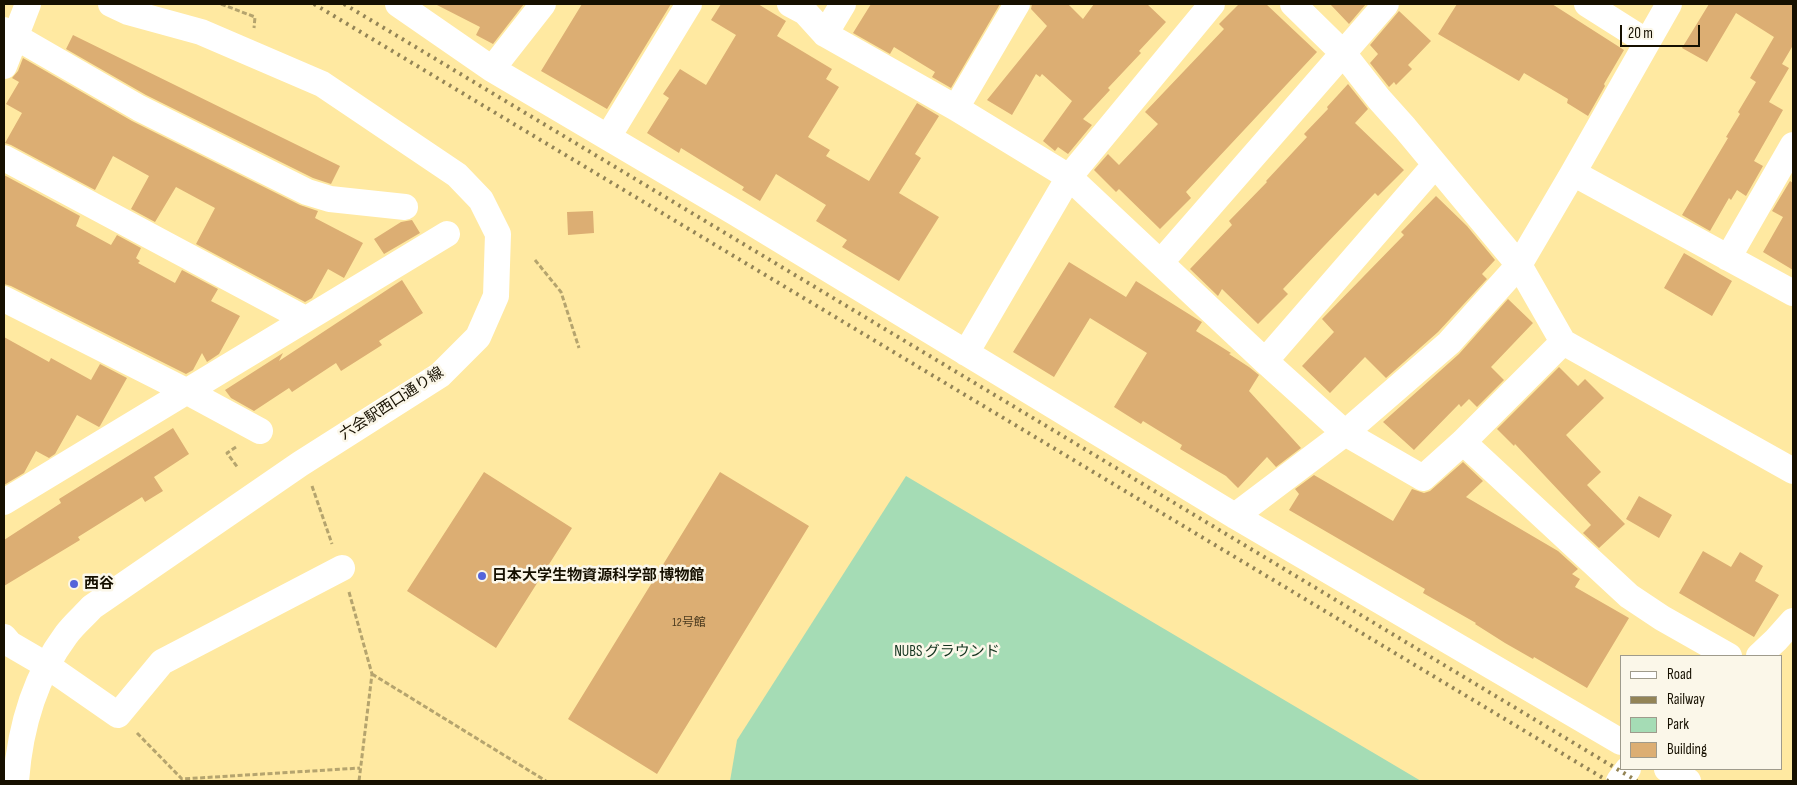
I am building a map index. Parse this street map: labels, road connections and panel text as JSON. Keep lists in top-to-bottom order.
{
  "streets": {
    "street": ["六会駅西口通り線"]
  },
  "parks": ["NUBS グラウンド"],
  "places": ["日本大学生物資源科学部 博物館", "西谷"],
  "house_numbers": ["12号館"],
  "legend": [
    "Road",
    "Railway",
    "Park",
    "Building"
  ],
  "scale_bar": "20 m"
}
